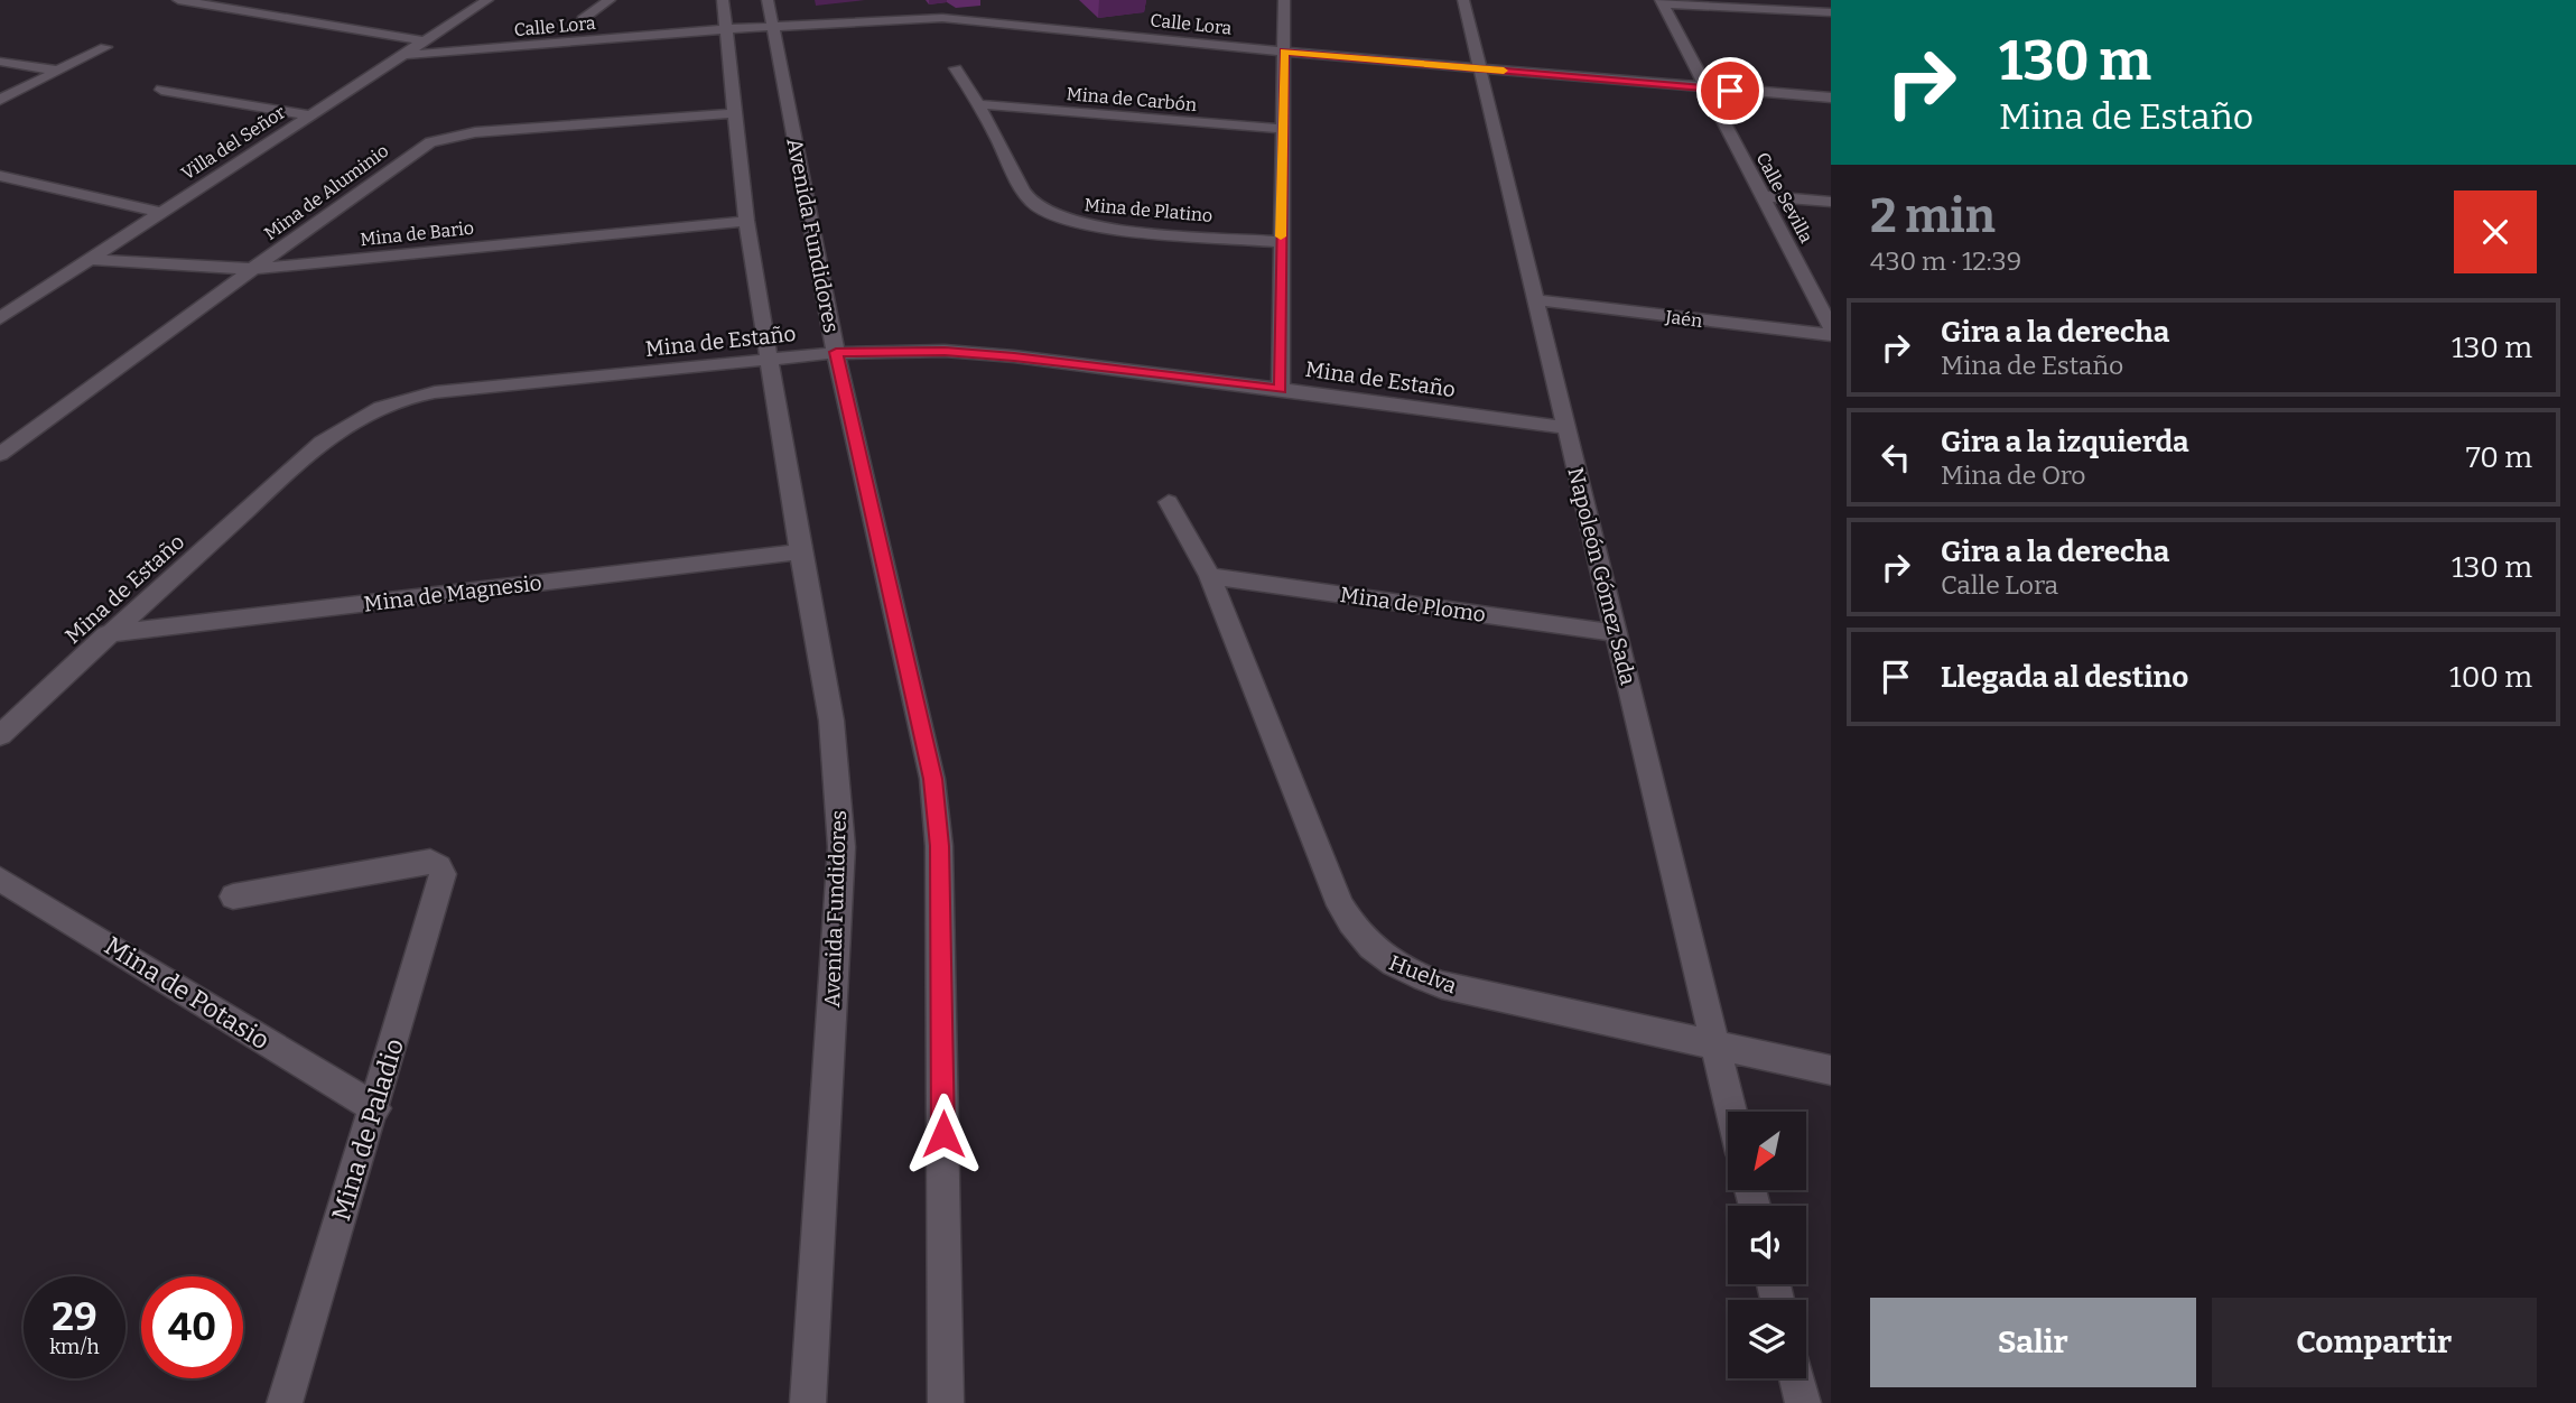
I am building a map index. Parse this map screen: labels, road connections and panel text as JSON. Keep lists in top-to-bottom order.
{
  "streets": {
    "street": [
      "Calle Lora",
      "Mina de Carbón",
      "Villa del Señor",
      "Mina de Aluminio",
      "Calle Sevilla",
      "Mina de Platino",
      "Mina de Bario",
      "Avenida Fundidores",
      "Jaén",
      "Mina de Estaño",
      "Napoleón Gómez Sada",
      "Mina de Magnesio",
      "Mina de Plomo",
      "Huelva",
      "Mina de Potasio",
      "Mina de Paladio"
    ]
  },
  "crossings": [
    ["Calle Lora", "Villa del Señor"],
    ["Calle Lora", "Calle Sevilla"],
    ["Calle Lora", "Avenida Fundidores"],
    ["Calle Lora", "Napoleón Gómez Sada"],
    ["Mina de Carbón", "Mina de Platino"],
    ["Villa del Señor", "Mina de Bario"],
    ["Mina de Aluminio", "Mina de Bario"],
    ["Mina de Aluminio", "Avenida Fundidores"],
    ["Mina de Bario", "Avenida Fundidores"],
    ["Avenida Fundidores", "Mina de Estaño"],
    ["Avenida Fundidores", "Mina de Magnesio"],
    ["Jaén", "Napoleón Gómez Sada"],
    ["Mina de Estaño", "Napoleón Gómez Sada"],
    ["Mina de Estaño", "Mina de Magnesio"],
    ["Napoleón Gómez Sada", "Mina de Plomo"],
    ["Napoleón Gómez Sada", "Huelva"],
    ["Mina de Plomo", "Huelva"],
    ["Mina de Potasio", "Mina de Paladio"]
  ],
  "north": "bottom left",
  "page": {
    "turn": ["130 m", "Mina de Estaño"],
    "heading": ["2 min", "430 m · 12:39"],
    "list": [
      {
        "name": "Gira a la derecha",
        "note": "Mina de Estaño",
        "value": "130 m"
      },
      {
        "name": "Gira a la izquierda",
        "note": "Mina de Oro",
        "value": "70 m"
      },
      {
        "name": "Gira a la derecha",
        "note": "Calle Lora",
        "value": "130 m"
      },
      {
        "name": "Llegada al destino",
        "value": "100 m"
      }
    ],
    "speed": "29 km/h",
    "limit": "40",
    "buttons": ["Salir", "Compartir"]
  }
}
